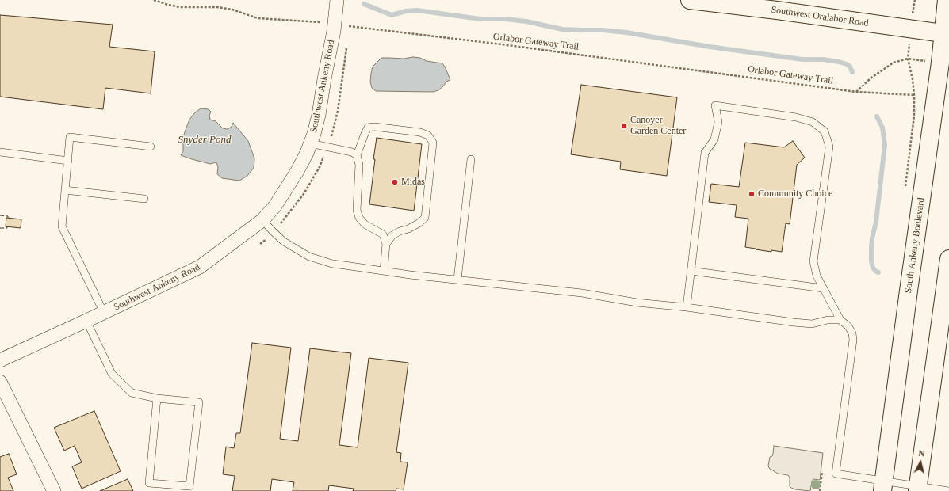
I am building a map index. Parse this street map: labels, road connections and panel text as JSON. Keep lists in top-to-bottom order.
{
  "streets": {
    "main road": ["Southwest Oralabor Road", "South Ankeny Boulevard"],
    "street": ["Southwest Ankeny Road"],
    "path": ["Orlabor Gateway Trail"]
  },
  "crossings": [
    ["Southwest Oralabor Road", "South Ankeny Boulevard"],
    ["Orlabor Gateway Trail", "Southwest Ankeny Road"]
  ],
  "water": ["Snyder Pond"],
  "places": ["Canoyer Garden Center", "Midas", "Community Choice"],
  "north": "top"
}
